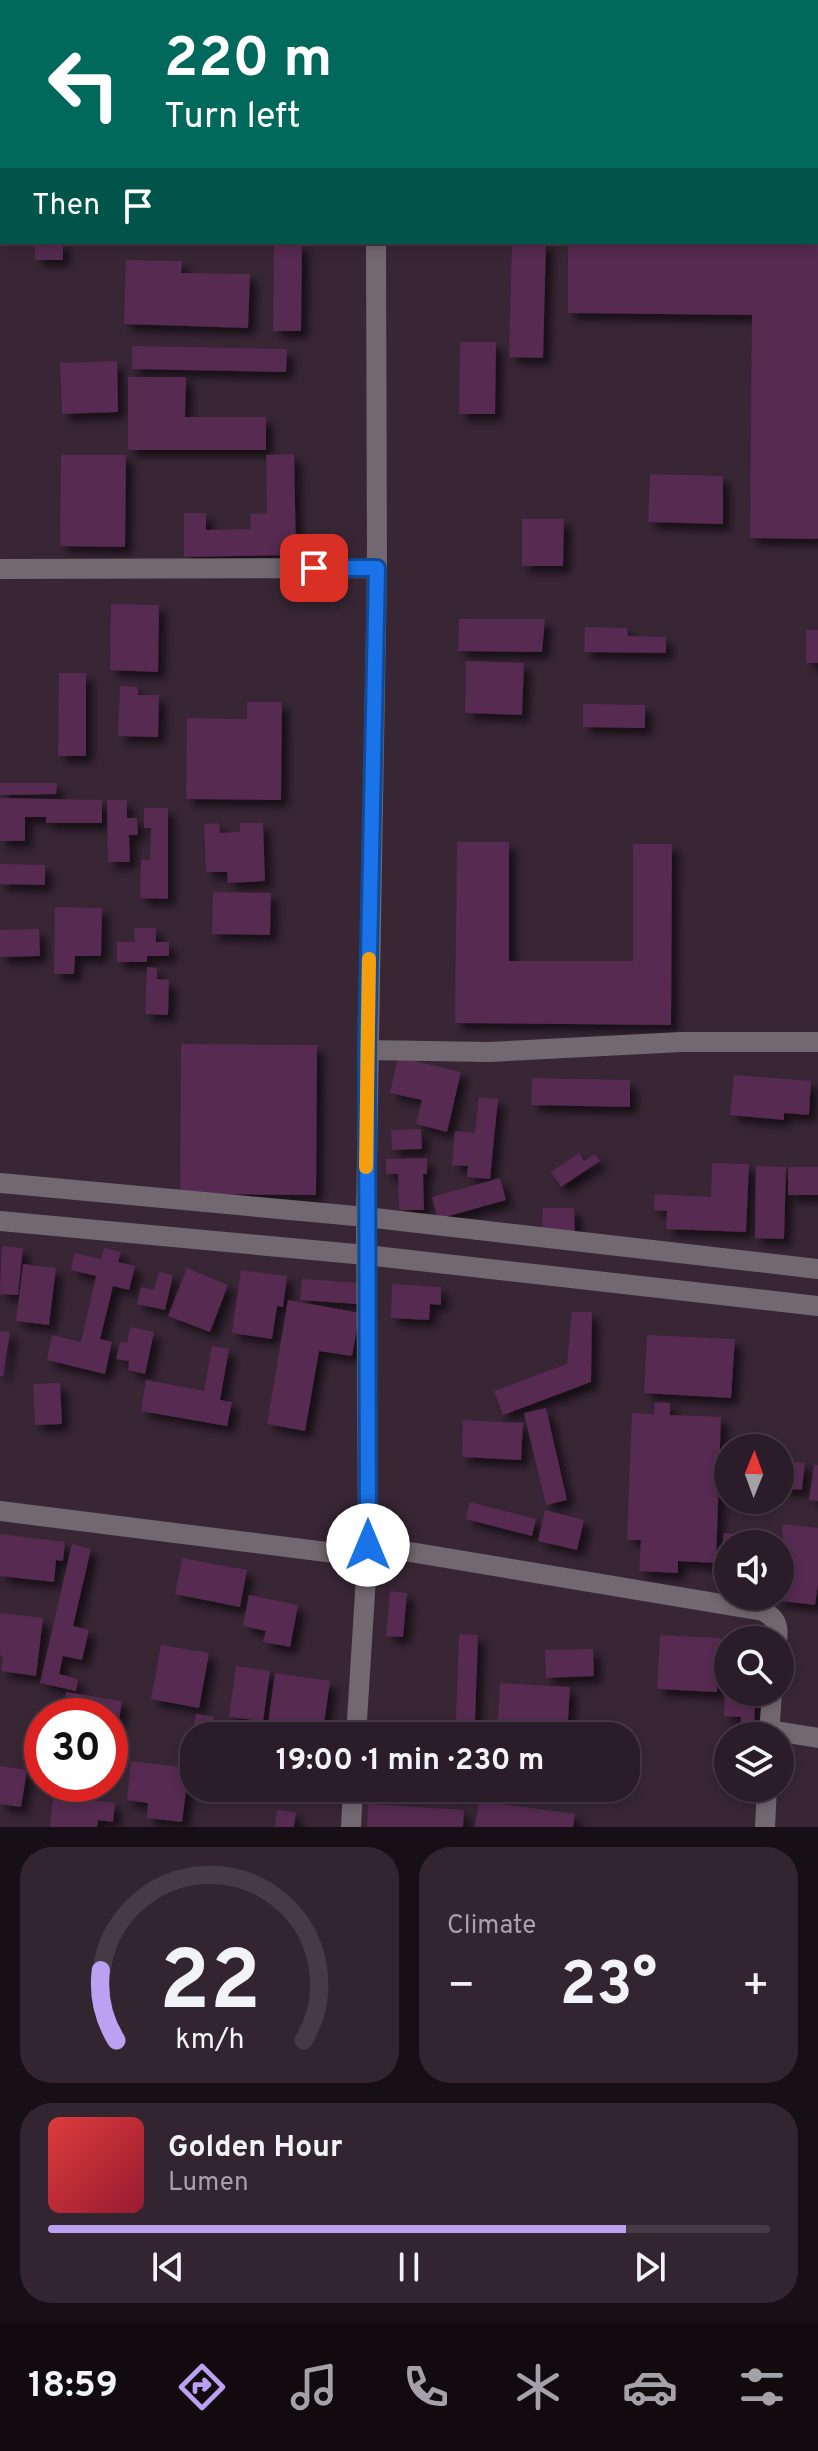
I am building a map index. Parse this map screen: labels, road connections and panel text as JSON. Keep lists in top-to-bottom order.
{
  "north": "top",
  "page": {
    "turn": ["220 m", "Turn left"],
    "then": "Then",
    "limit": "30",
    "trip": "19:00 · 1 min · 230 m",
    "tile": "Climate",
    "heat": ["−", "23°", "+"],
    "song": ["Golden Hour", "Lumen"],
    "tabs": "18:59",
    "gauge": ["22", "km/h"]
  }
}
